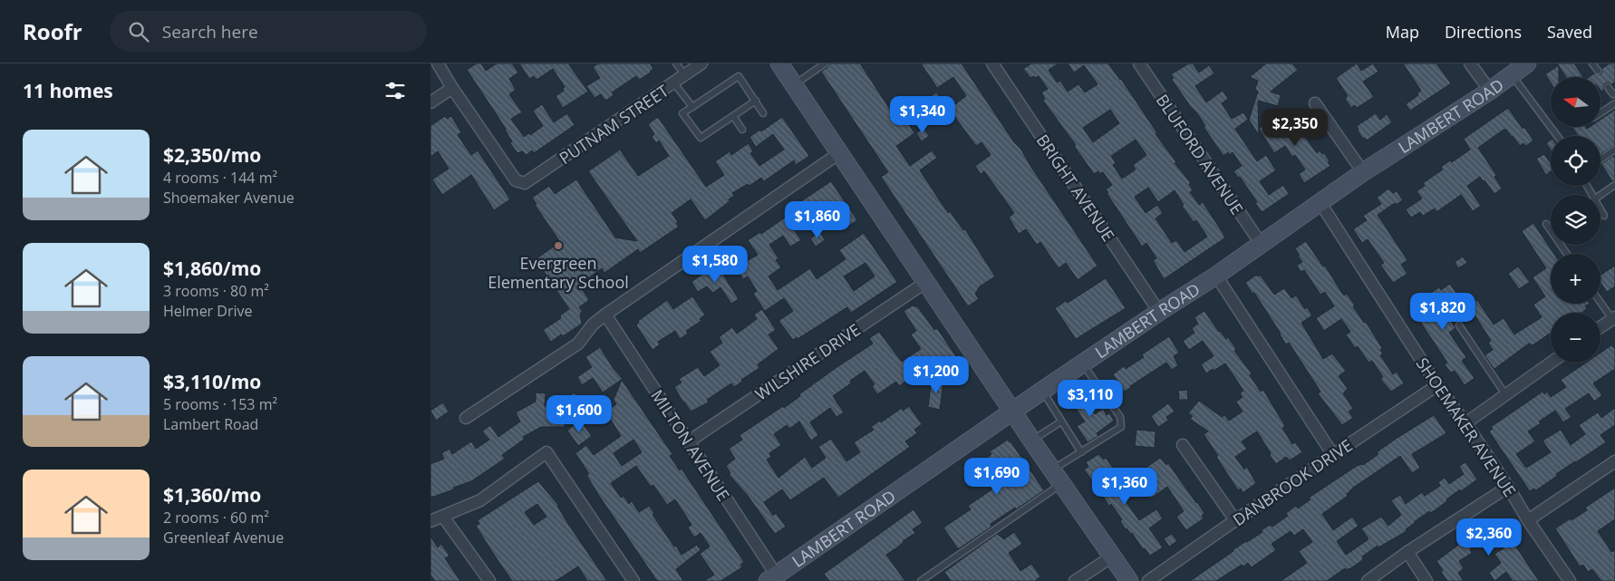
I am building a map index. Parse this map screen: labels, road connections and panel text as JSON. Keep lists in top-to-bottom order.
{
  "streets": {
    "main road": ["LAMBERT ROAD"],
    "street": [
      "PUTNAM STREET",
      "BLUFORD AVENUE",
      "BRIGHT AVENUE",
      "WILSHIRE DRIVE",
      "SHOEMAKER AVENUE",
      "MILTON AVENUE",
      "DANBROOK DRIVE"
    ]
  },
  "crossings": [
    ["LAMBERT ROAD", "BLUFORD AVENUE"],
    ["LAMBERT ROAD", "BRIGHT AVENUE"],
    ["LAMBERT ROAD", "SHOEMAKER AVENUE"],
    ["LAMBERT ROAD", "MILTON AVENUE"],
    ["WILSHIRE DRIVE", "MILTON AVENUE"],
    ["SHOEMAKER AVENUE", "DANBROOK DRIVE"]
  ],
  "places": ["Evergreen Elementary School"],
  "north": "left",
  "page": {
    "header": "Roofr",
    "search": "Search here",
    "nav": ["Map", "Directions", "Saved"],
    "heading": "11 homes",
    "map_buttons": ["+", "−"],
    "price": [
      "$1,340",
      "$2,350",
      "$1,860",
      "$1,580",
      "$1,820",
      "$1,200",
      "$3,110",
      "$1,600",
      "$1,690",
      "$1,360",
      "$2,360"
    ],
    "list": [
      {
        "name": "$2,350/mo",
        "note": "4 rooms · 144 m² · Shoemaker Avenue"
      },
      {
        "name": "$1,860/mo",
        "note": "3 rooms · 80 m² · Helmer Drive"
      },
      {
        "name": "$3,110/mo",
        "note": "5 rooms · 153 m² · Lambert Road"
      },
      {
        "name": "$1,360/mo",
        "note": "2 rooms · 60 m² · Greenleaf Avenue"
      }
    ]
  }
}
